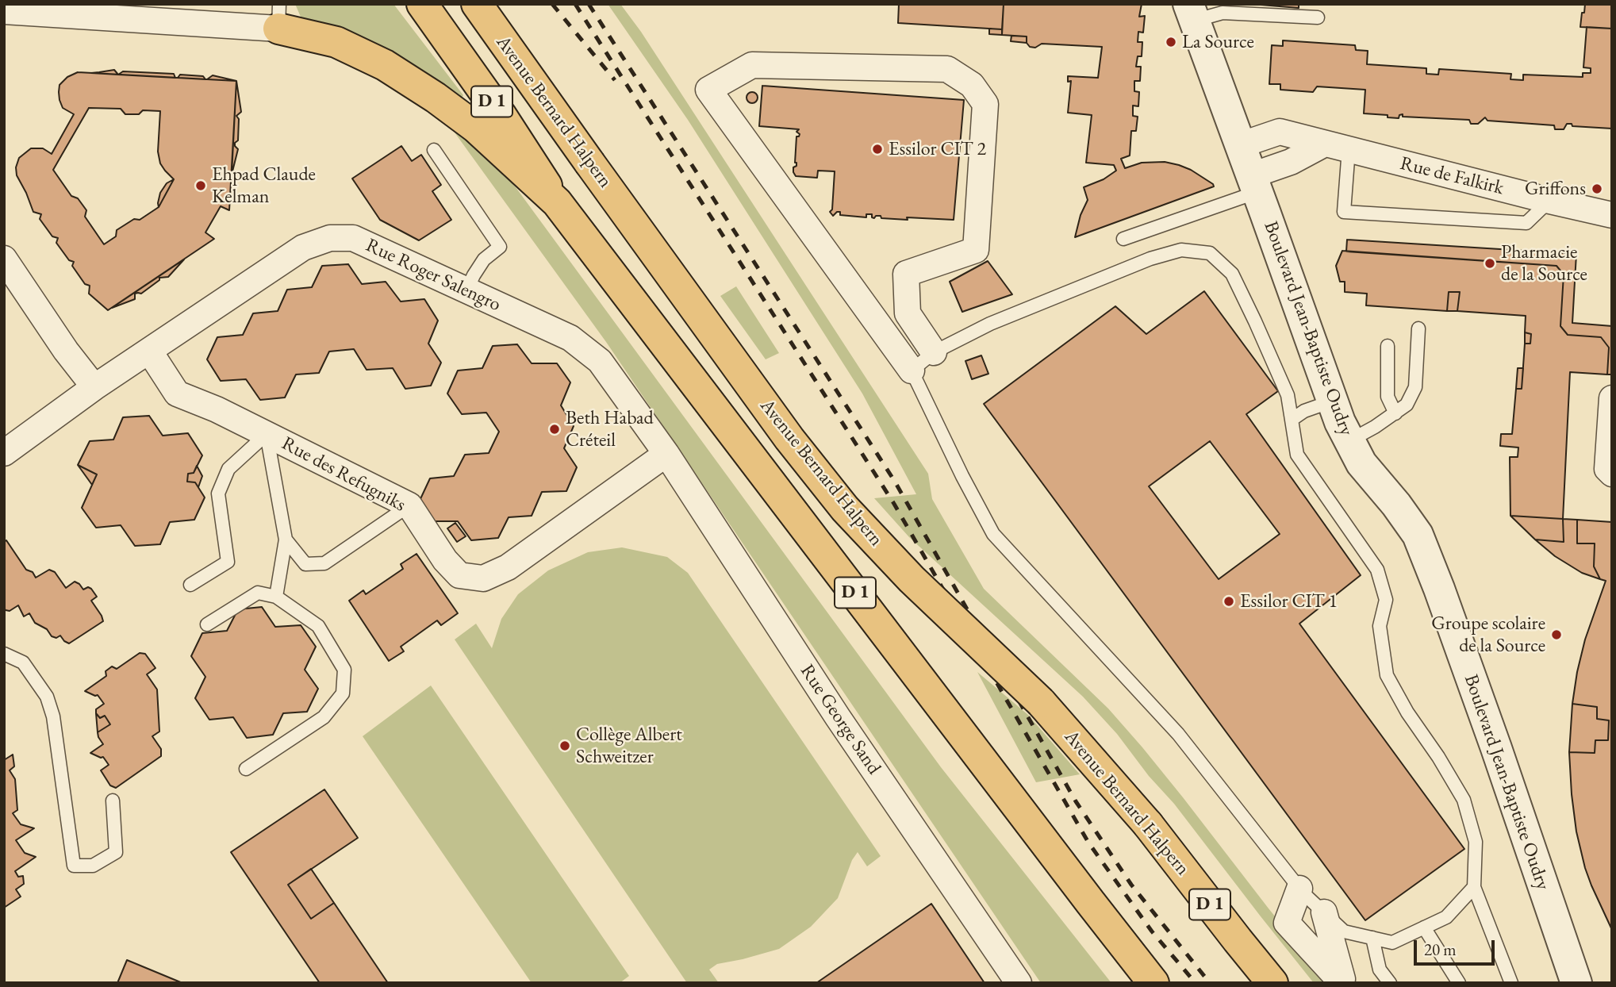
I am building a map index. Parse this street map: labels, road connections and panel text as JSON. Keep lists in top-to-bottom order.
{
  "streets": {
    "main road": ["D 1", "Avenue Bernard Halpern"],
    "street": [
      "Rue de Falkirk",
      "Rue Roger Salengro",
      "Boulevard Jean-Baptiste Oudry",
      "Rue des Refugniks",
      "Rue George Sand"
    ]
  },
  "crossings": [
    ["Rue de Falkirk", "Boulevard Jean-Baptiste Oudry"],
    ["Rue Roger Salengro", "Rue des Refugniks"],
    ["Rue Roger Salengro", "Rue George Sand"],
    ["Rue des Refugniks", "Rue George Sand"]
  ],
  "places": [
    "La Source",
    "Essilor CIT 2",
    "Ehpad Claude Kelman",
    "Griffons",
    "Pharmacie de la Source",
    "Beth Habad Créteil",
    "Essilor CIT 1",
    "Groupe scolaire de la Source",
    "Collège Albert Schweitzer"
  ],
  "scale_bar": "20 m"
}
